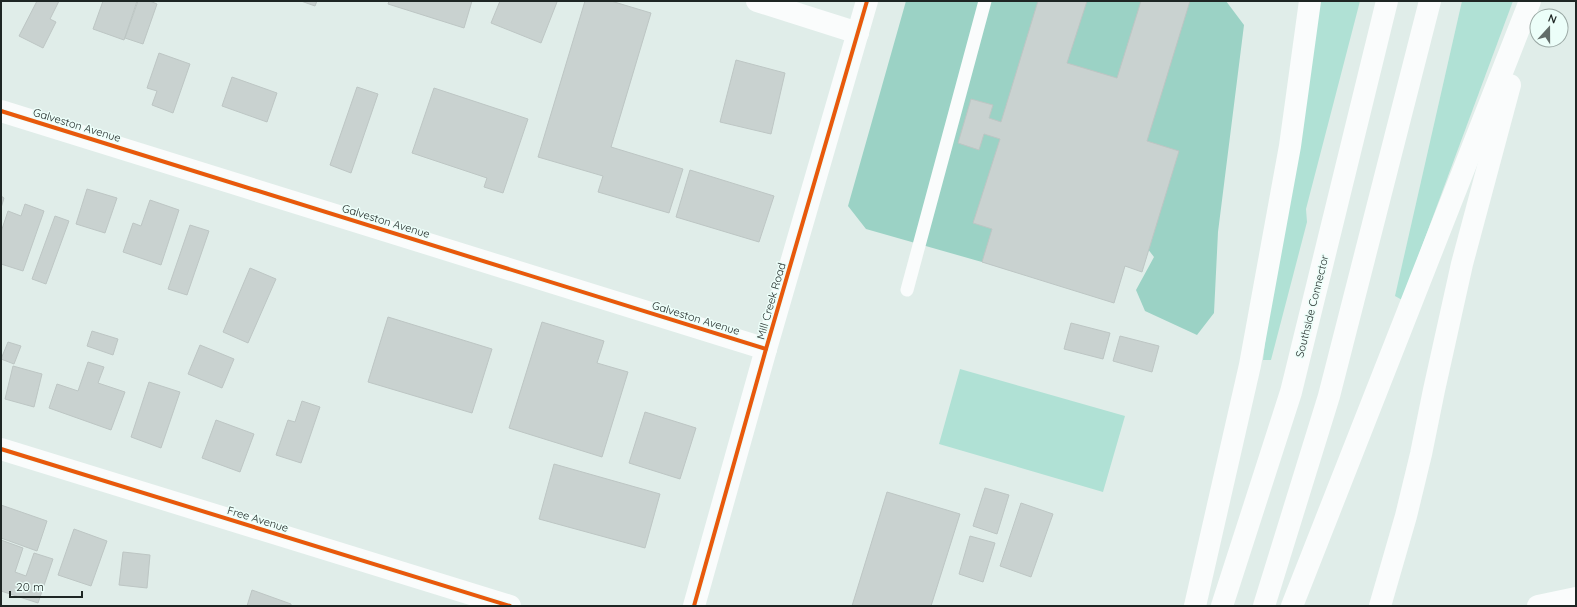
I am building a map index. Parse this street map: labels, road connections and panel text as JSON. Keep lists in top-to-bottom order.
{
  "streets": {
    "main road": [
      "Galveston Avenue",
      "Mill Creek Road",
      "Southside Connector",
      "Free Avenue"
    ]
  },
  "crossings": [
    ["Galveston Avenue", "Mill Creek Road"]
  ],
  "scale_bar": "20 m",
  "north": "top"
}
